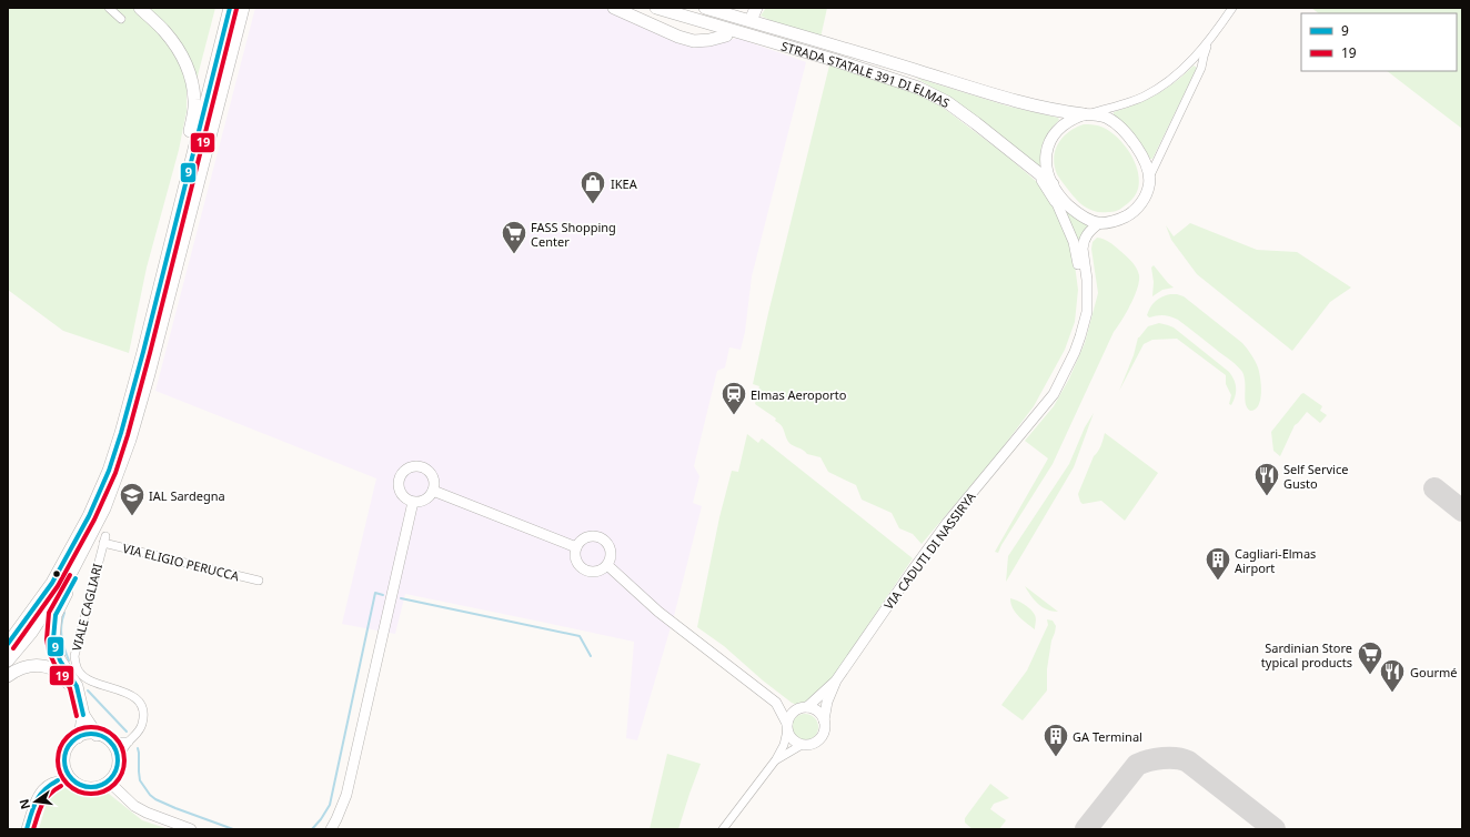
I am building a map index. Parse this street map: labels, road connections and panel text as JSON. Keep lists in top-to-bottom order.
{
  "streets": {
    "highway": ["STRADA STATALE 391 DI ELMAS"],
    "main road": ["VIA CADUTI DI NASSIRYA"],
    "street": ["VIA ELIGIO PERUCCA", "VIALE CAGLIARI"]
  },
  "crossings": [
    ["STRADA STATALE 391 DI ELMAS", "VIA CADUTI DI NASSIRYA"],
    ["VIA ELIGIO PERUCCA", "VIALE CAGLIARI"]
  ],
  "places": {
    "shop": ["IKEA"],
    "supermarket": ["FASS Shopping Center", "Sardinian Store typical products"],
    "station": ["Elmas Aeroporto"],
    "restaurant": ["Self Service Gusto", "Gourmé"],
    "school or university": ["IAL Sardegna"],
    "building": ["Cagliari-Elmas Airport", "GA Terminal"]
  },
  "lines": ["transit line 9", "transit line 19"],
  "legend": ["9", "19"],
  "north": "left"
}
